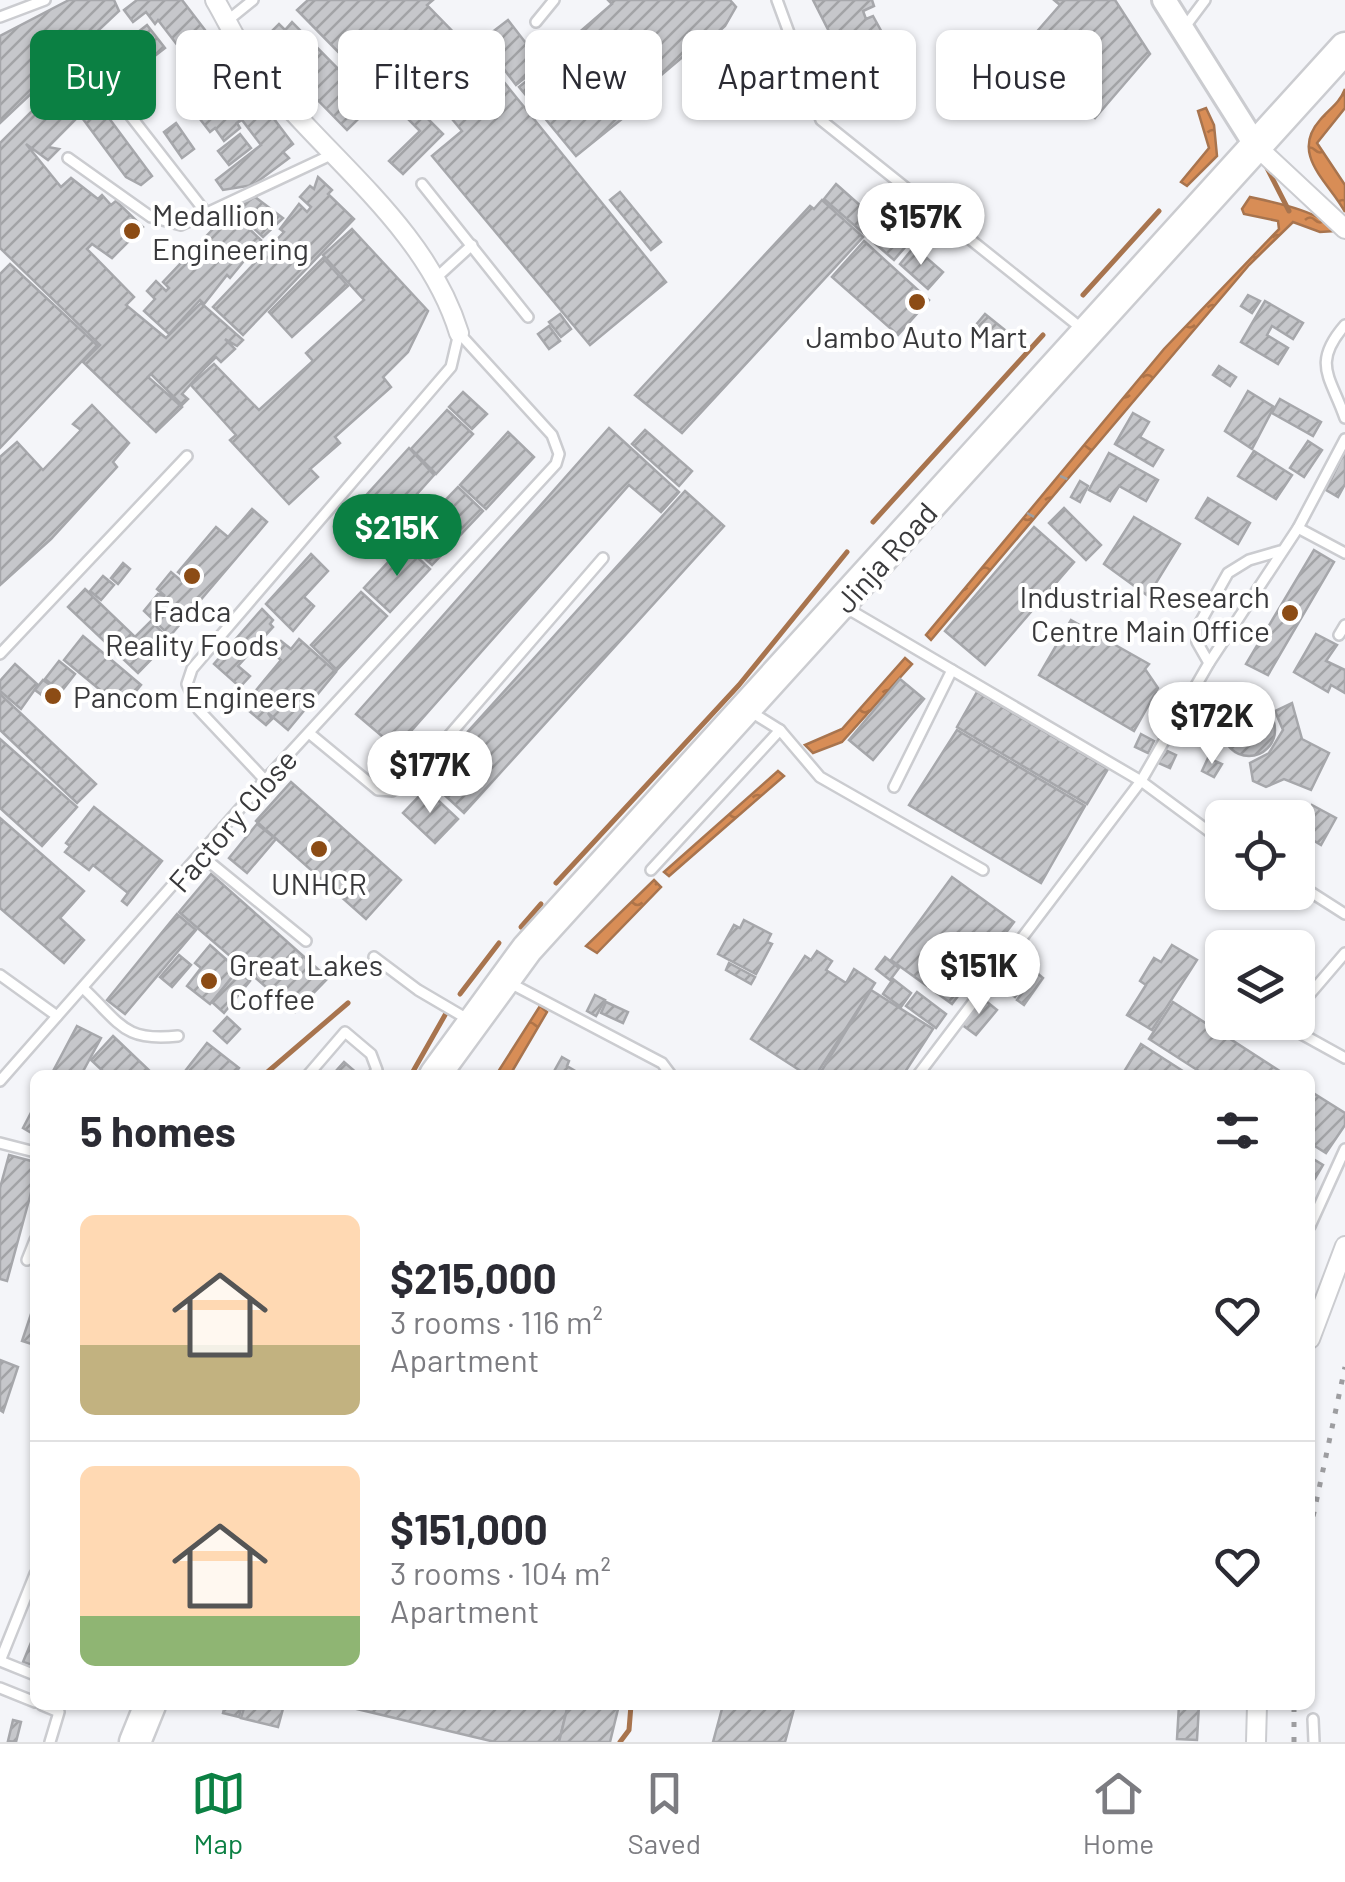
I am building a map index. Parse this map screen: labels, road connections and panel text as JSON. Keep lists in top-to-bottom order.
{
  "streets": {
    "highway": ["Jinja Road"],
    "lane": ["Factory Close"]
  },
  "places": [
    "Medallion Engineering",
    "Jambo Auto Mart",
    "Fadca Reality Foods",
    "Industrial Research Centre Main Office",
    "Pancom Engineers",
    "UNHCR",
    "Great Lakes Coffee"
  ],
  "page": {
    "chip": [
      "Buy",
      "Rent",
      "Filters",
      "New",
      "Apartment",
      "House"
    ],
    "price": [
      "$157K",
      "$215K",
      "$172K",
      "$177K",
      "$151K"
    ],
    "heading": "5 homes",
    "list": [
      {
        "name": "$215,000",
        "note": "3 rooms · 116 m² · Apartment"
      },
      {
        "name": "$151,000",
        "note": "3 rooms · 104 m² · Apartment"
      }
    ],
    "tabs": ["Map", "Saved", "Home"]
  }
}
